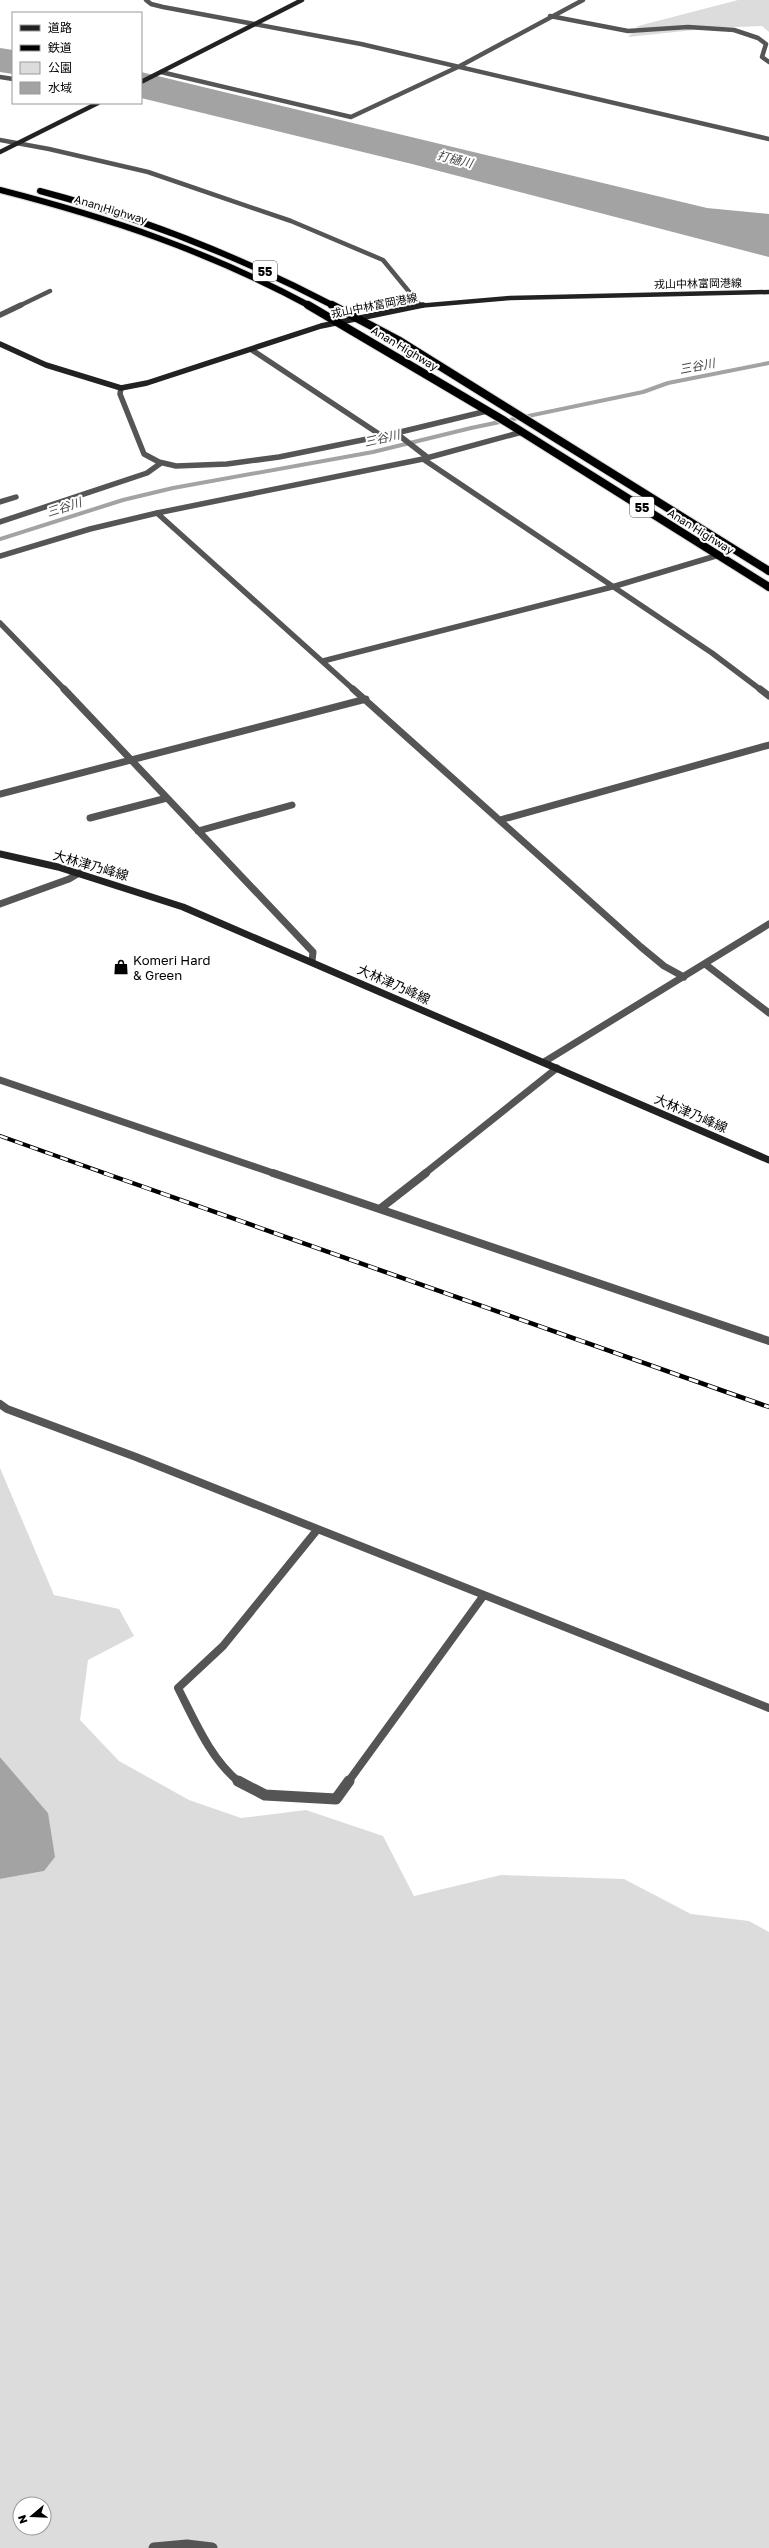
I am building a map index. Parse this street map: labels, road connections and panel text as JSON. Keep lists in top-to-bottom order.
{
  "streets": {
    "highway": ["Anan Highway", "55"],
    "main road": ["戎山中林富岡港線", "大林津乃峰線"]
  },
  "crossings": [
    ["Anan Highway", "戎山中林富岡港線"]
  ],
  "water": ["打樋川", "三谷川"],
  "places": {
    "shop": ["Komeri Hard & Green"]
  },
  "legend": [
    "道路",
    "鉄道",
    "公園",
    "水域"
  ],
  "north": "left"
}
